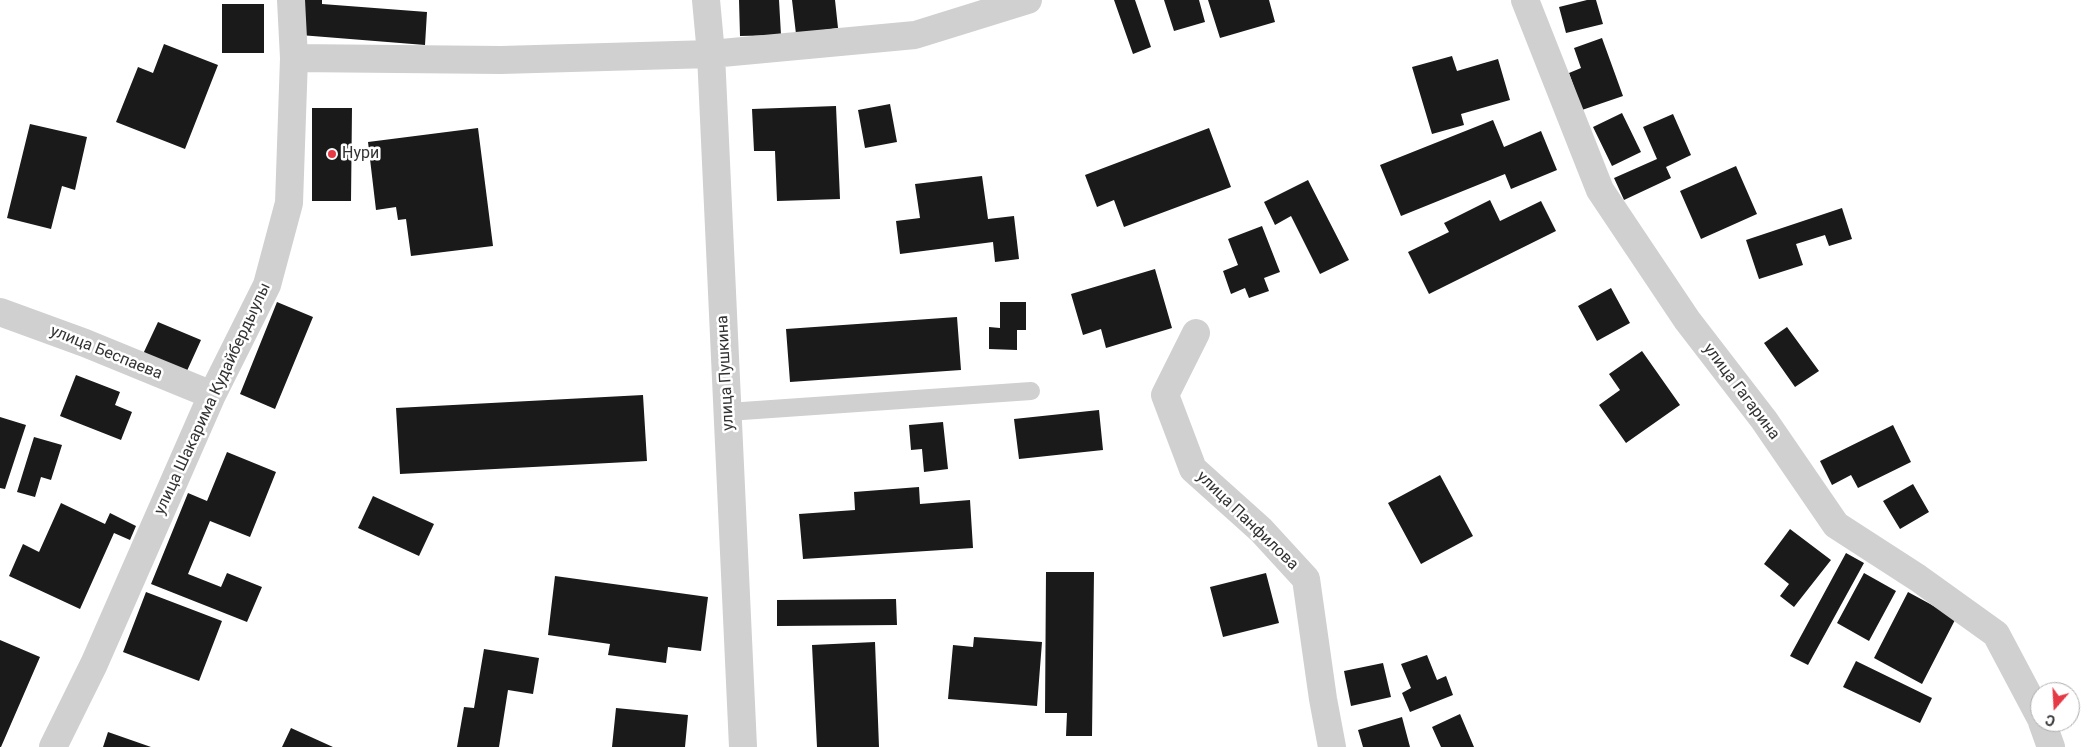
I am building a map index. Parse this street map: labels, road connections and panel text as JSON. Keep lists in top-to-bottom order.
{
  "streets": {
    "street": [
      "улица Беспаева",
      "улица Пушкина",
      "улица Гагарина",
      "улица Шакарима Кудайбердыулы",
      "улица Панфилова"
    ]
  },
  "crossings": [
    ["улица Беспаева", "улица Шакарима Кудайбердыулы"]
  ],
  "places": ["Нури"],
  "north": "bottom"
}
